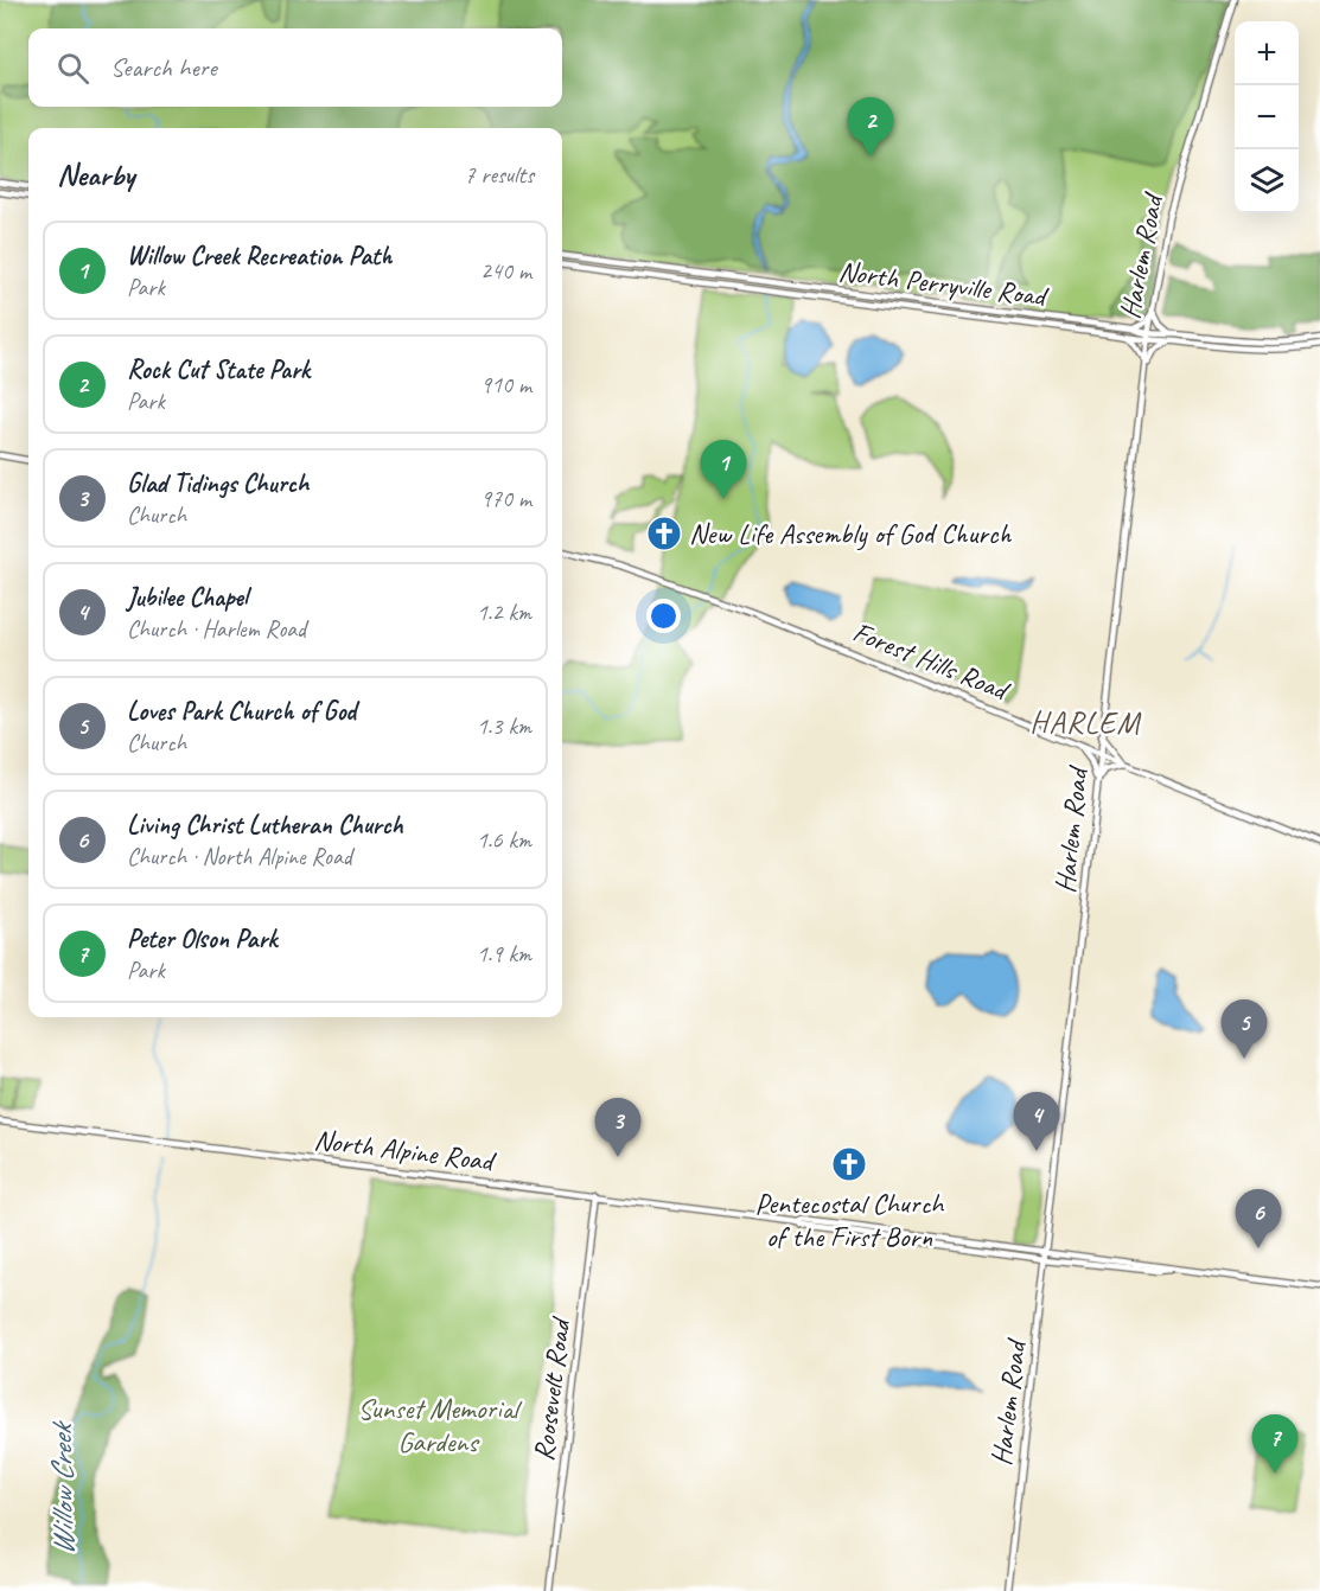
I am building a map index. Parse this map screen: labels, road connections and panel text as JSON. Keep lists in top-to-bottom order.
{
  "streets": {
    "main road": [
      "Harlem Road",
      "North Perryville Road",
      "Forest Hills Road",
      "North Alpine Road",
      "Roosevelt Road"
    ]
  },
  "crossings": [
    ["Harlem Road", "North Perryville Road"],
    ["Harlem Road", "Forest Hills Road"],
    ["Harlem Road", "North Alpine Road"],
    ["North Alpine Road", "Roosevelt Road"]
  ],
  "districts": ["HARLEM"],
  "water": ["Willow Creek"],
  "parks": ["Sunset Memorial Gardens"],
  "places": {
    "church": ["New Life Assembly of God Church", "Pentecostal Church of the First Born"]
  },
  "page": {
    "map_buttons": ["+", "−"],
    "search": "Search here",
    "pins": [
      "2",
      "1",
      "5",
      "4",
      "3",
      "6",
      "7"
    ],
    "heading": ["Nearby", "7 results"],
    "list": [
      {
        "mark": "1",
        "name": "Willow Creek Recreation Path",
        "note": "Park",
        "value": "240 m"
      },
      {
        "mark": "2",
        "name": "Rock Cut State Park",
        "note": "Park",
        "value": "910 m"
      },
      {
        "mark": "3",
        "name": "Glad Tidings Church",
        "note": "Church",
        "value": "970 m"
      },
      {
        "mark": "4",
        "name": "Jubilee Chapel",
        "note": "Church · Harlem Road",
        "value": "1.2 km"
      },
      {
        "mark": "5",
        "name": "Loves Park Church of God",
        "note": "Church",
        "value": "1.3 km"
      },
      {
        "mark": "6",
        "name": "Living Christ Lutheran Church",
        "note": "Church · North Alpine Road",
        "value": "1.6 km"
      },
      {
        "mark": "7",
        "name": "Peter Olson Park",
        "note": "Park",
        "value": "1.9 km"
      }
    ]
  }
}
